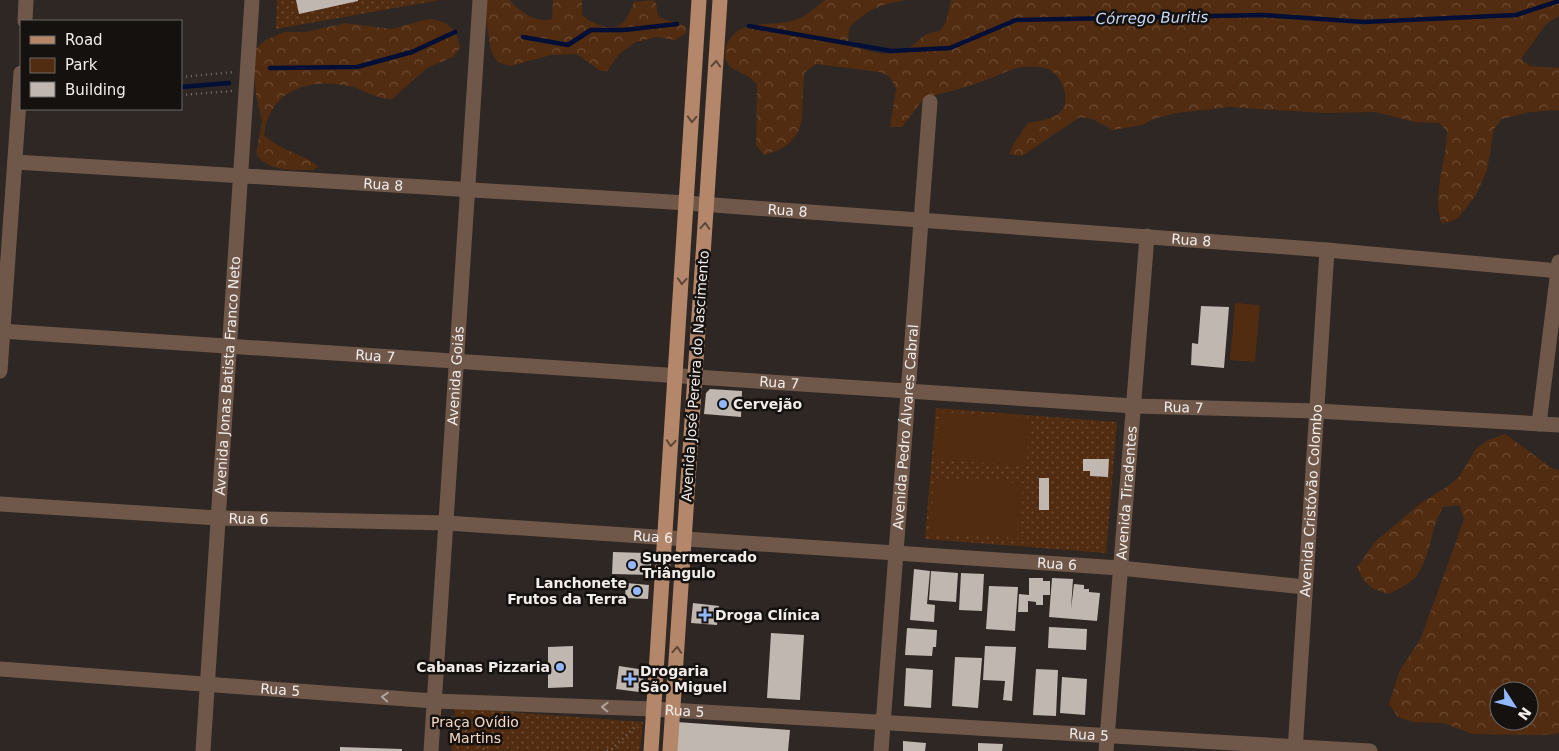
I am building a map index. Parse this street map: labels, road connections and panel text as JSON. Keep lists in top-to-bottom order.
{
  "streets": {
    "main road": ["Avenida José Pereira do Nascimento"],
    "street": [
      "Rua 8",
      "Rua 7",
      "Avenida Jonas Batista Franco Neto",
      "Avenida Goiás",
      "Avenida Pedro Álvares Cabral",
      "Avenida Tiradentes",
      "Avenida Cristóvão Colombo",
      "Rua 6",
      "Rua 5"
    ]
  },
  "crossings": [
    ["Rua 8", "Avenida Jonas Batista Franco Neto"],
    ["Rua 8", "Avenida Goiás"],
    ["Rua 8", "Avenida José Pereira do Nascimento"],
    ["Rua 8", "Avenida Pedro Álvares Cabral"],
    ["Rua 8", "Avenida Tiradentes"],
    ["Rua 8", "Avenida Cristóvão Colombo"],
    ["Rua 7", "Avenida Jonas Batista Franco Neto"],
    ["Rua 7", "Avenida Goiás"],
    ["Rua 7", "Avenida José Pereira do Nascimento"],
    ["Rua 7", "Avenida Pedro Álvares Cabral"],
    ["Rua 7", "Avenida Tiradentes"],
    ["Rua 7", "Avenida Cristóvão Colombo"],
    ["Avenida Jonas Batista Franco Neto", "Rua 6"],
    ["Avenida Jonas Batista Franco Neto", "Rua 5"],
    ["Avenida Goiás", "Rua 6"],
    ["Avenida Goiás", "Rua 5"],
    ["Avenida José Pereira do Nascimento", "Rua 6"],
    ["Avenida José Pereira do Nascimento", "Rua 5"],
    ["Avenida Pedro Álvares Cabral", "Rua 6"],
    ["Avenida Pedro Álvares Cabral", "Rua 5"],
    ["Avenida Tiradentes", "Rua 6"],
    ["Avenida Tiradentes", "Rua 5"],
    ["Avenida Cristóvão Colombo", "Rua 6"],
    ["Avenida Cristóvão Colombo", "Rua 5"]
  ],
  "water": ["Córrego Buritis"],
  "parks": ["Praça Ovídio Martins"],
  "places": {
    "other": [
      "Cervejão",
      "Supermercado Triângulo",
      "Lanchonete Frutos da Terra",
      "Cabanas Pizzaria"
    ],
    "health": ["Droga Clínica", "Drogaria São Miguel"]
  },
  "legend": ["Road", "Park", "Building"],
  "north": "bottom right"
}
